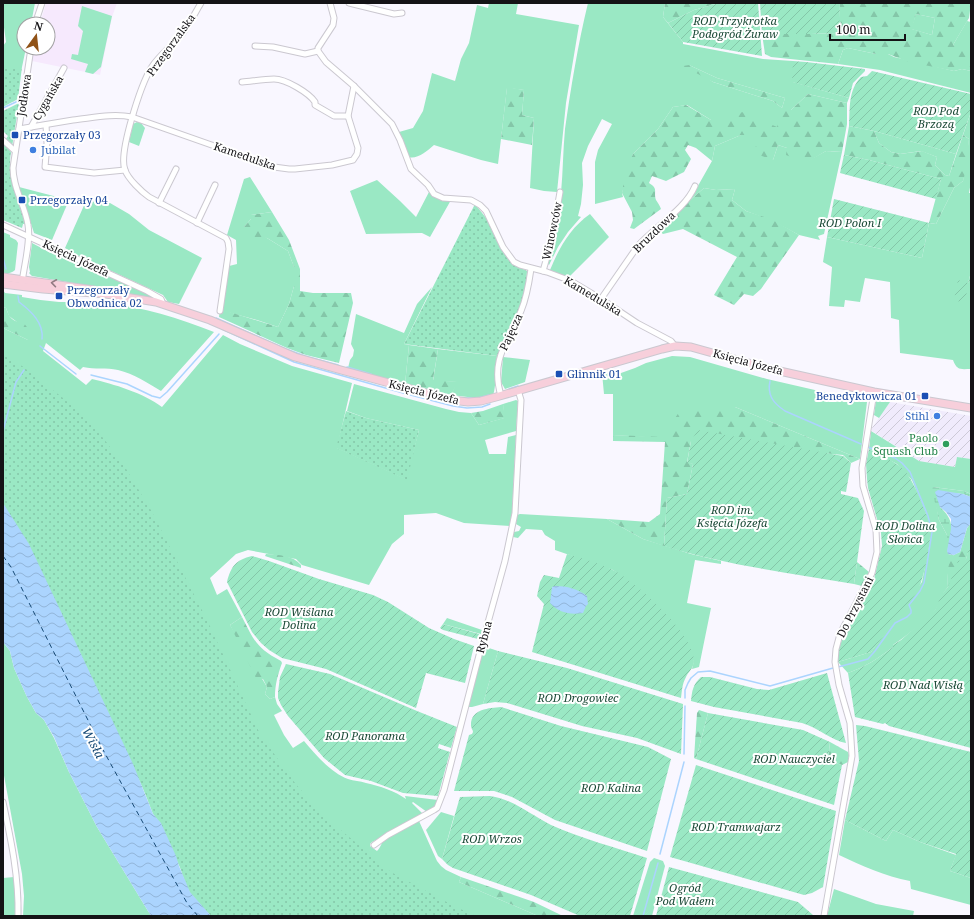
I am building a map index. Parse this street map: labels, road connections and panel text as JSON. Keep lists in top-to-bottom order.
{
  "streets": {
    "main road": ["Księcia Józefa"],
    "street": [
      "Przegorzalska",
      "Jodłowa",
      "Cygańska",
      "Kamedulska",
      "Winowców",
      "Bruzdowa",
      "Pajęcza",
      "Do Przystani",
      "Rybna"
    ]
  },
  "crossings": [
    ["Przegorzalska", "Kamedulska"],
    ["Jodłowa", "Księcia Józefa"],
    ["Kamedulska", "Winowców"],
    ["Kamedulska", "Bruzdowa"],
    ["Kamedulska", "Księcia Józefa"],
    ["Kamedulska", "Pajęcza"],
    ["Księcia Józefa", "Pajęcza"],
    ["Księcia Józefa", "Do Przystani"],
    ["Księcia Józefa", "Rybna"]
  ],
  "water": ["Wisła"],
  "parks": [
    "ROD Trzykrotka Podogród Żuraw",
    "ROD Pod Brzozą",
    "ROD Polon I",
    "ROD im. Księcia Józefa",
    "ROD Dolina Słońca",
    "ROD Wiślana Dolina",
    "ROD Nad Wisłą",
    "ROD Drogowiec",
    "ROD Panorama",
    "ROD Nauczyciel",
    "ROD Kalina",
    "ROD Tramwajarz",
    "ROD Wrzos",
    "Ogród Pod Wałem"
  ],
  "places": {
    "transit": [
      "Przegorzały 03",
      "Przegorzały 04",
      "Przegorzały Obwodnica 02",
      "Glinnik 01",
      "Benedyktowicza 01"
    ],
    "other": ["Jubilat", "Stihl", "Paolo Squash Club"]
  },
  "scale_bar": "100 m",
  "north": "top"
}
